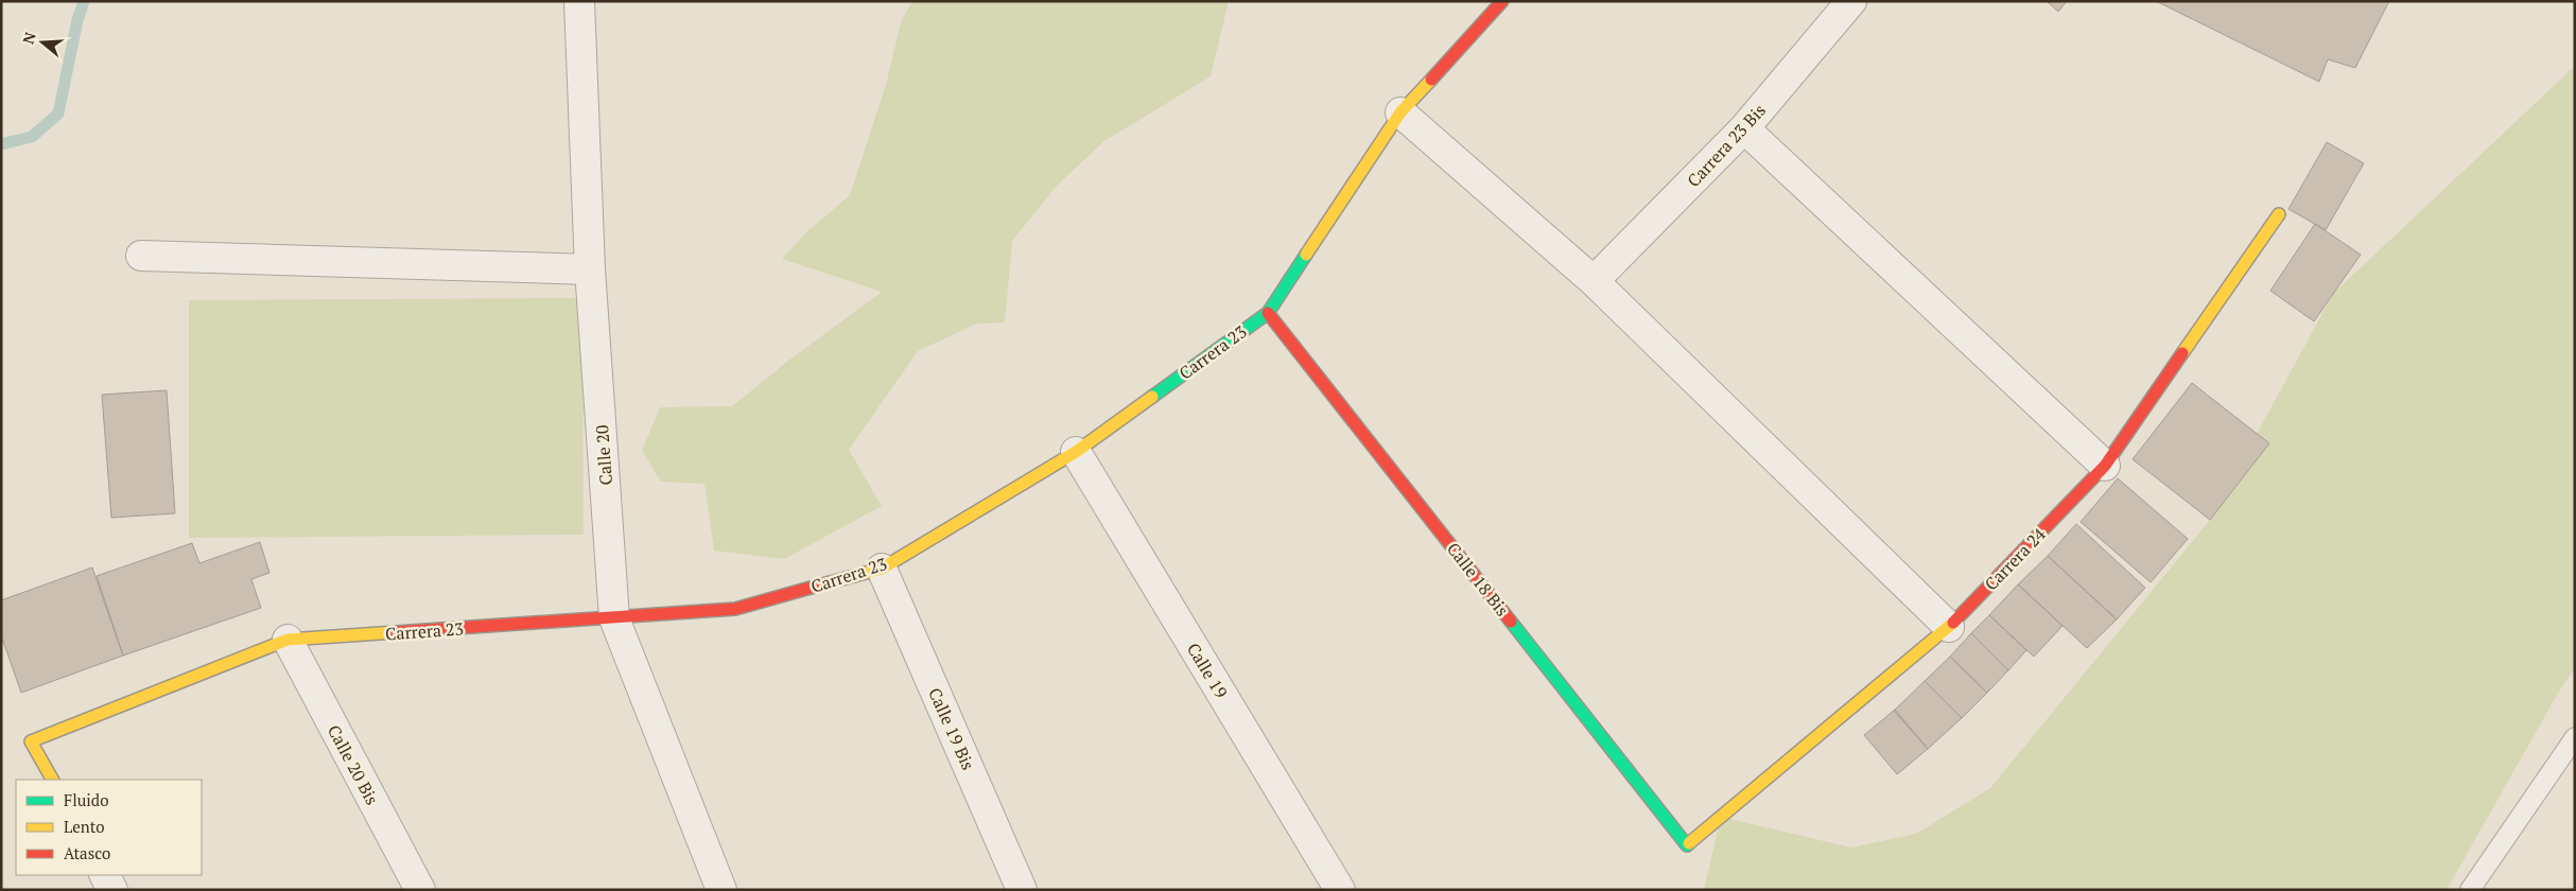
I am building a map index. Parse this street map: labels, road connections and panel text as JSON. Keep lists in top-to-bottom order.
{
  "streets": {
    "street": [
      "Carrera 23 Bis",
      "Carrera 23",
      "Calle 20",
      "Carrera 24",
      "Calle 18 Bis",
      "Calle 19",
      "Calle 19 Bis",
      "Calle 20 Bis"
    ]
  },
  "crossings": [
    ["Carrera 23", "Calle 20"],
    ["Carrera 23", "Calle 18 Bis"],
    ["Carrera 23", "Calle 19"],
    ["Carrera 23", "Calle 19 Bis"],
    ["Carrera 23", "Calle 20 Bis"],
    ["Carrera 24", "Calle 18 Bis"]
  ],
  "legend": ["Fluido", "Lento", "Atasco"],
  "north": "left"
}
